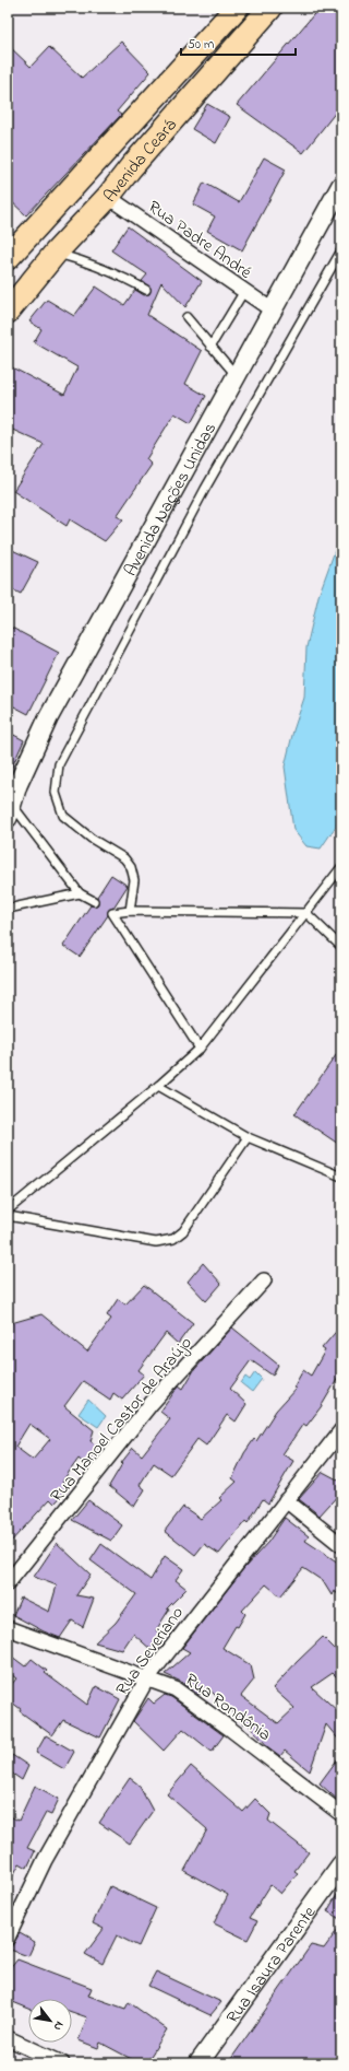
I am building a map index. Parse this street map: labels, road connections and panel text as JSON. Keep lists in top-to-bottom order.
{
  "streets": {
    "main road": ["Avenida Ceará"],
    "street": [
      "Rua Padre André",
      "Avenida Nações Unidas",
      "Rua Manoel Castor de Araújo",
      "Rua Severiano",
      "Rua Rondônia",
      "Rua Isaura Parente"
    ]
  },
  "crossings": [
    ["Avenida Ceará", "Rua Padre André"],
    ["Rua Padre André", "Avenida Nações Unidas"],
    ["Rua Severiano", "Rua Rondônia"]
  ],
  "scale_bar": "50 m",
  "north": "bottom right"
}
